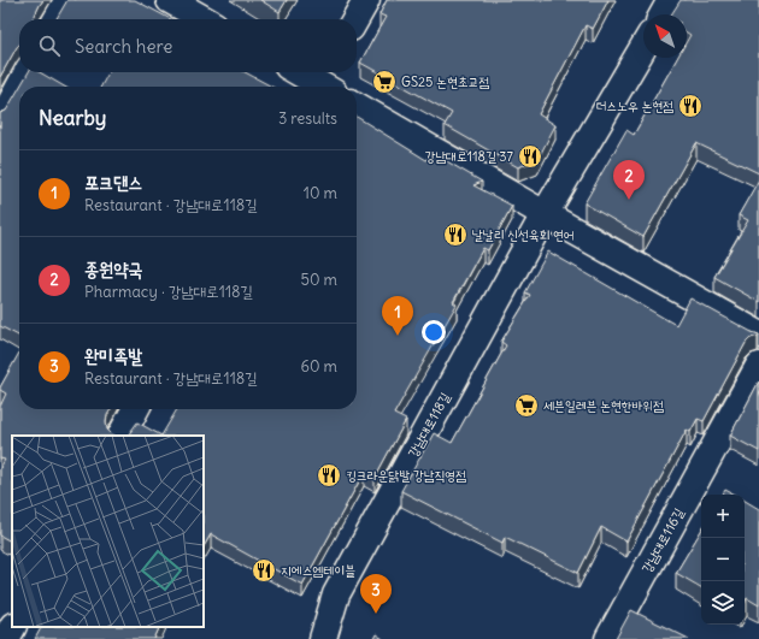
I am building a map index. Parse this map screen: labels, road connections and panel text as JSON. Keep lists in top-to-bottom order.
{
  "streets": {
    "street": ["강남대로118길", "강남대로116길"]
  },
  "places": {
    "supermarket": ["GS25 논현초교점", "세븐일레븐 논현한바위점"],
    "restaurant": [
      "더스노우 논현점",
      "강남대로118길 37",
      "날날리 신선육회 연어",
      "킹크라운닭발 강남직영점",
      "지에스엠테이블"
    ]
  },
  "north": "top left",
  "page": {
    "search": "Search here",
    "heading": ["Nearby", "3 results"],
    "list": [
      {
        "mark": "1",
        "name": "포크댄스",
        "note": "Restaurant · 강남대로118길",
        "value": "10 m"
      },
      {
        "mark": "2",
        "name": "종원약국",
        "note": "Pharmacy · 강남대로118길",
        "value": "50 m"
      },
      {
        "mark": "3",
        "name": "완미족발",
        "note": "Restaurant · 강남대로118길",
        "value": "60 m"
      }
    ],
    "pins": ["2", "1", "3"],
    "map_buttons": ["+", "−"]
  }
}
